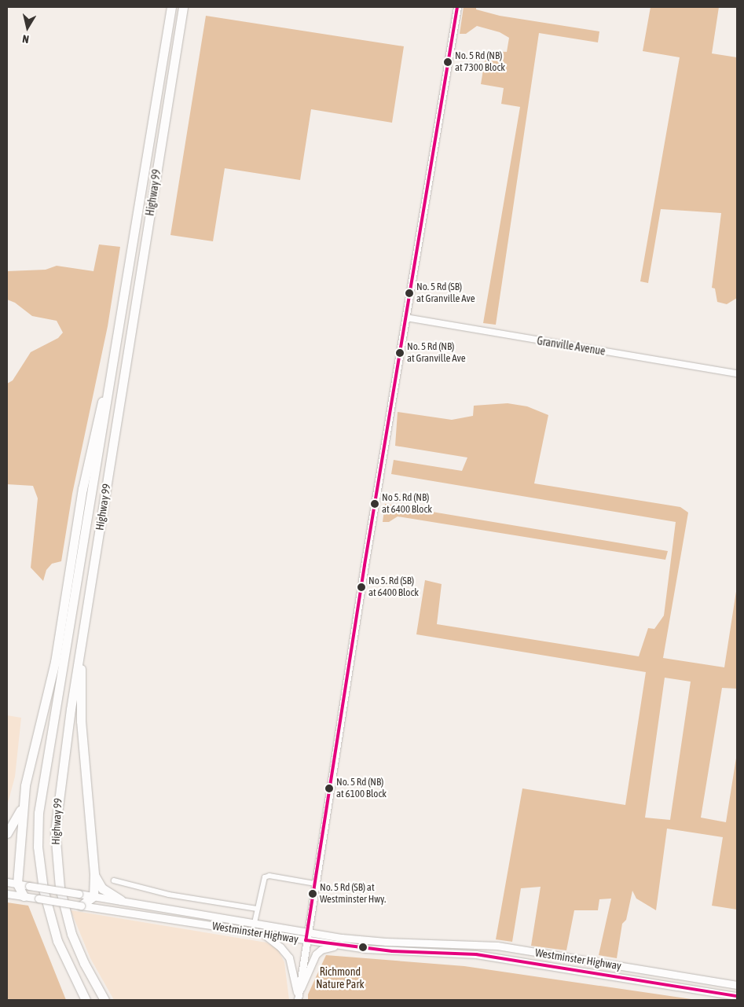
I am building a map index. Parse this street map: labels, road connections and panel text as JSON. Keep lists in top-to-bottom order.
{
  "streets": {
    "highway": ["Highway 99"],
    "main road": ["Westminster Highway"],
    "street": ["Granville Avenue"]
  },
  "parks": ["Richmond Nature Park"],
  "places": [
    "No. 5 Rd (NB) at 7300 Block",
    "No. 5 Rd (SB) at Granville Ave",
    "No. 5 Rd (NB) at Granville Ave",
    "No 5. Rd (NB) at 6400 Block",
    "No 5. Rd (SB) at 6400 Block",
    "No. 5 Rd (NB) at 6100 Block",
    "No. 5 Rd (SB) at Westminster Hwy."
  ],
  "north": "bottom"
}
